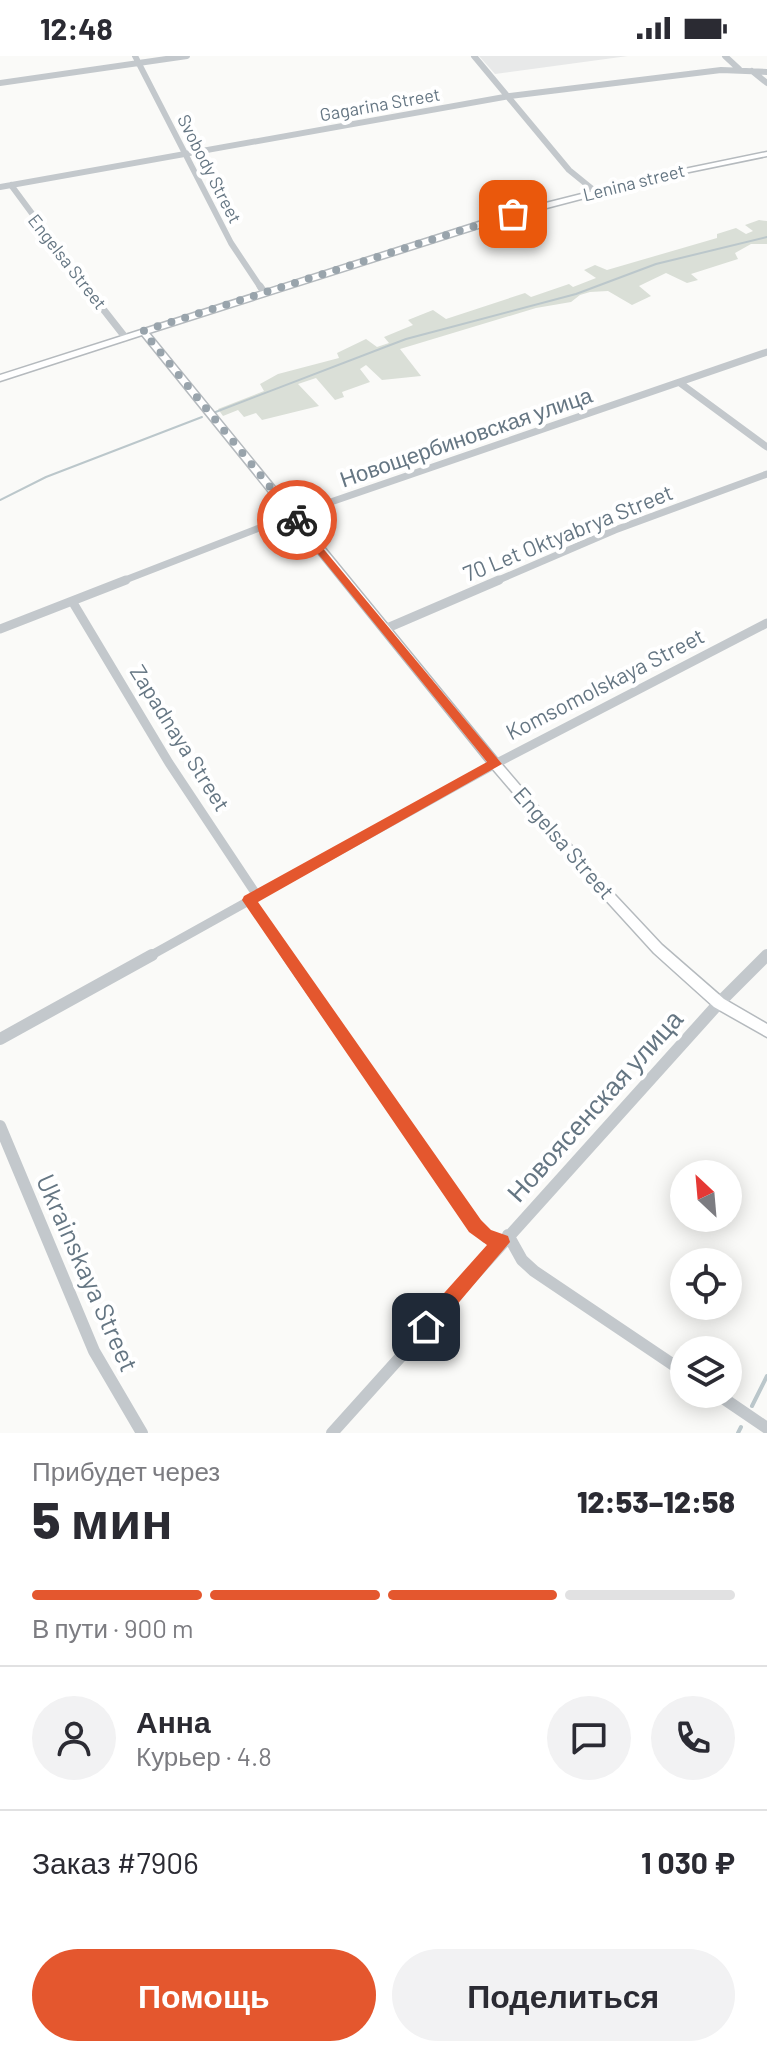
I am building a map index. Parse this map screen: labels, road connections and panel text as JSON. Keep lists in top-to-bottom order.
{
  "streets": {
    "main road": ["Lenina street", "Engelsa Street"],
    "street": [
      "Gagarina Street",
      "Svobody Street",
      "Новощербиновская улица",
      "70 Let Oktyabrya Street",
      "Komsomolskaya Street",
      "Zapadnaya Street",
      "Новоясенская улица",
      "Ukrainskaya Street"
    ]
  },
  "crossings": [
    ["Gagarina Street", "Svobody Street"],
    ["Gagarina Street", "Engelsa Street"],
    ["Svobody Street", "Lenina street"],
    ["Lenina street", "Engelsa Street"],
    ["Engelsa Street", "Новощербиновская улица"],
    ["Engelsa Street", "70 Let Oktyabrya Street"],
    ["Engelsa Street", "Komsomolskaya Street"],
    ["Engelsa Street", "Новоясенская улица"],
    ["Новощербиновская улица", "Zapadnaya Street"],
    ["Komsomolskaya Street", "Zapadnaya Street"],
    ["Zapadnaya Street", "Новоясенская улица"]
  ],
  "north": "top left",
  "page": {
    "status": "12:48",
    "heading": ["5 мин", "Прибудет через", "12:53–12:58"],
    "panel": [
      "Анна",
      "Курьер · 4.8",
      "Заказ #7906",
      "1 030 ₽"
    ],
    "bar": "В пути · 900 m",
    "buttons": ["Помощь", "Поделиться"]
  }
}
